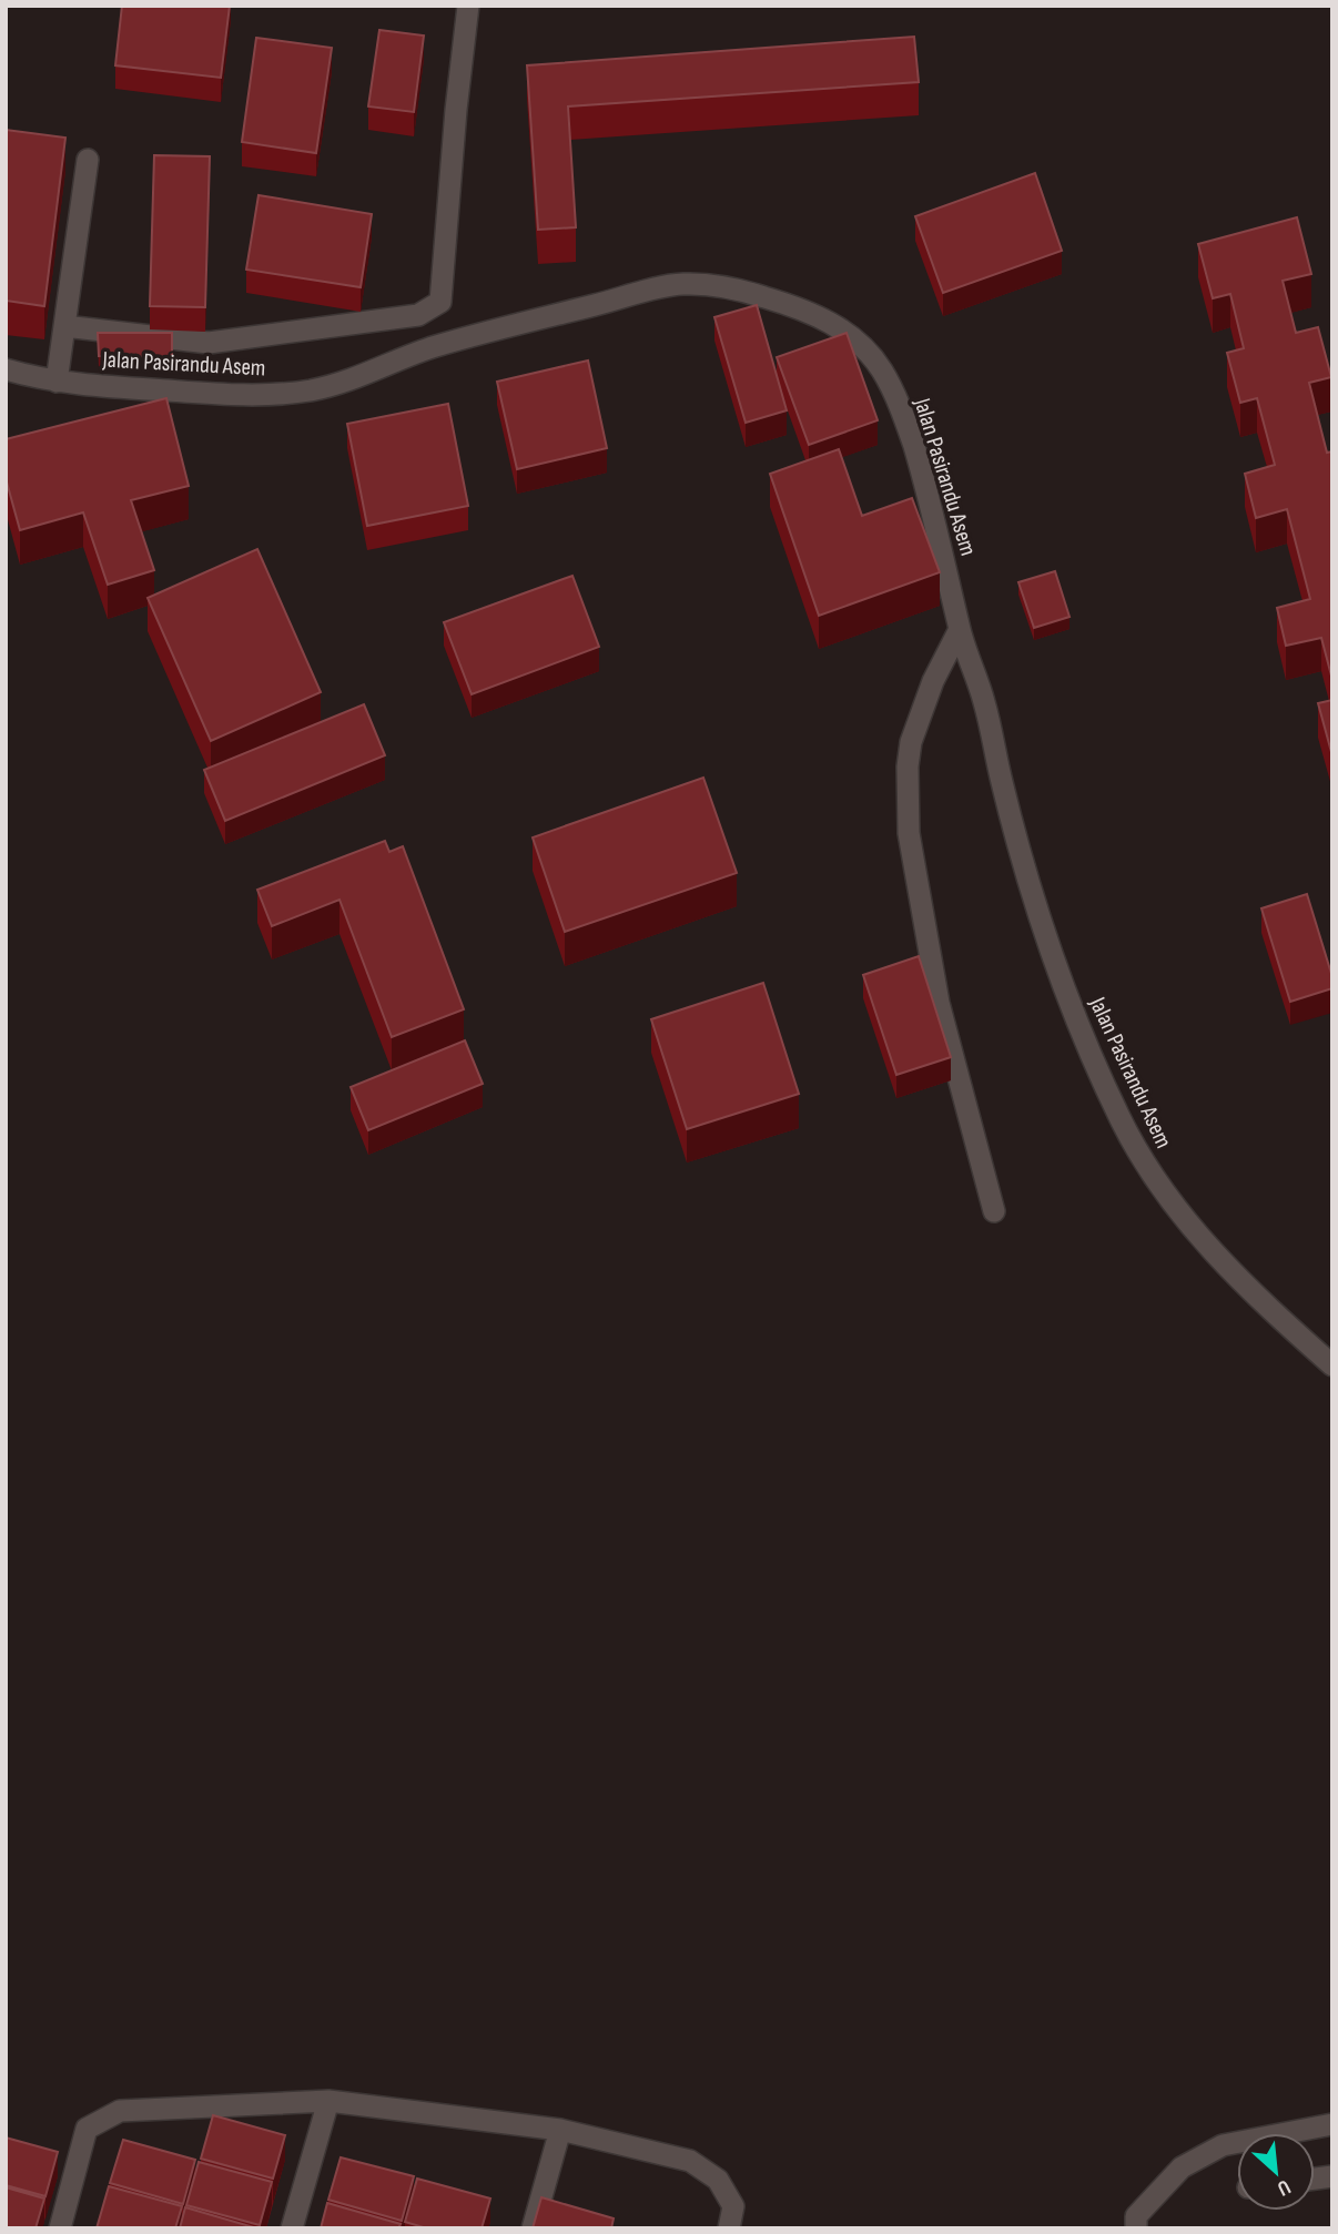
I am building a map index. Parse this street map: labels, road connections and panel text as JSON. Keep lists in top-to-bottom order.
{
  "streets": {
    "street": ["Jalan Pasirandu Asem"]
  },
  "north": "bottom right"
}
